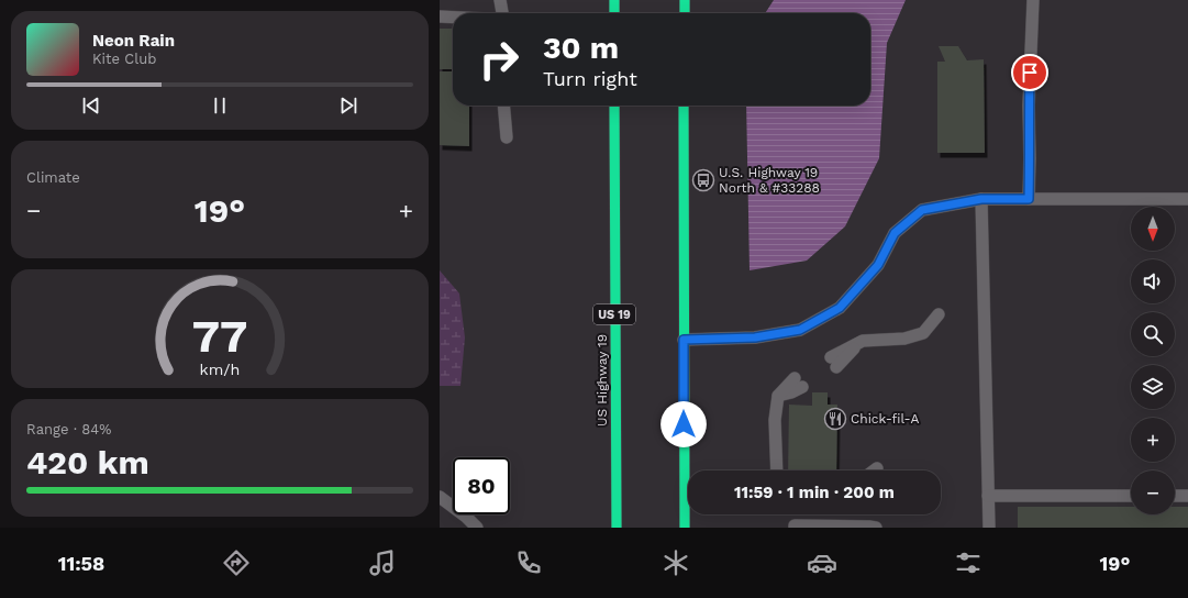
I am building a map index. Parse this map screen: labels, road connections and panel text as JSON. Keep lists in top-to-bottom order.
{
  "streets": {
    "highway": ["US 19", "US Highway 19"]
  },
  "places": {
    "bus stop": ["U.S. Highway 19 North & #33288"],
    "restaurant": ["Chick-fil-A"]
  },
  "north": "bottom",
  "page": {
    "turn": ["30 m", "Turn right"],
    "song": ["Neon Rain", "Kite Club"],
    "tile": [
      "Climate",
      ["Range · 84%", "420 km"]
    ],
    "heat": ["−", "19°", "+"],
    "map_buttons": ["+", "−"],
    "limit": "80",
    "trip": "11:59 · 1 min · 200 m",
    "tabs": ["11:58", "19°"],
    "gauge": ["77", "km/h"]
  }
}
